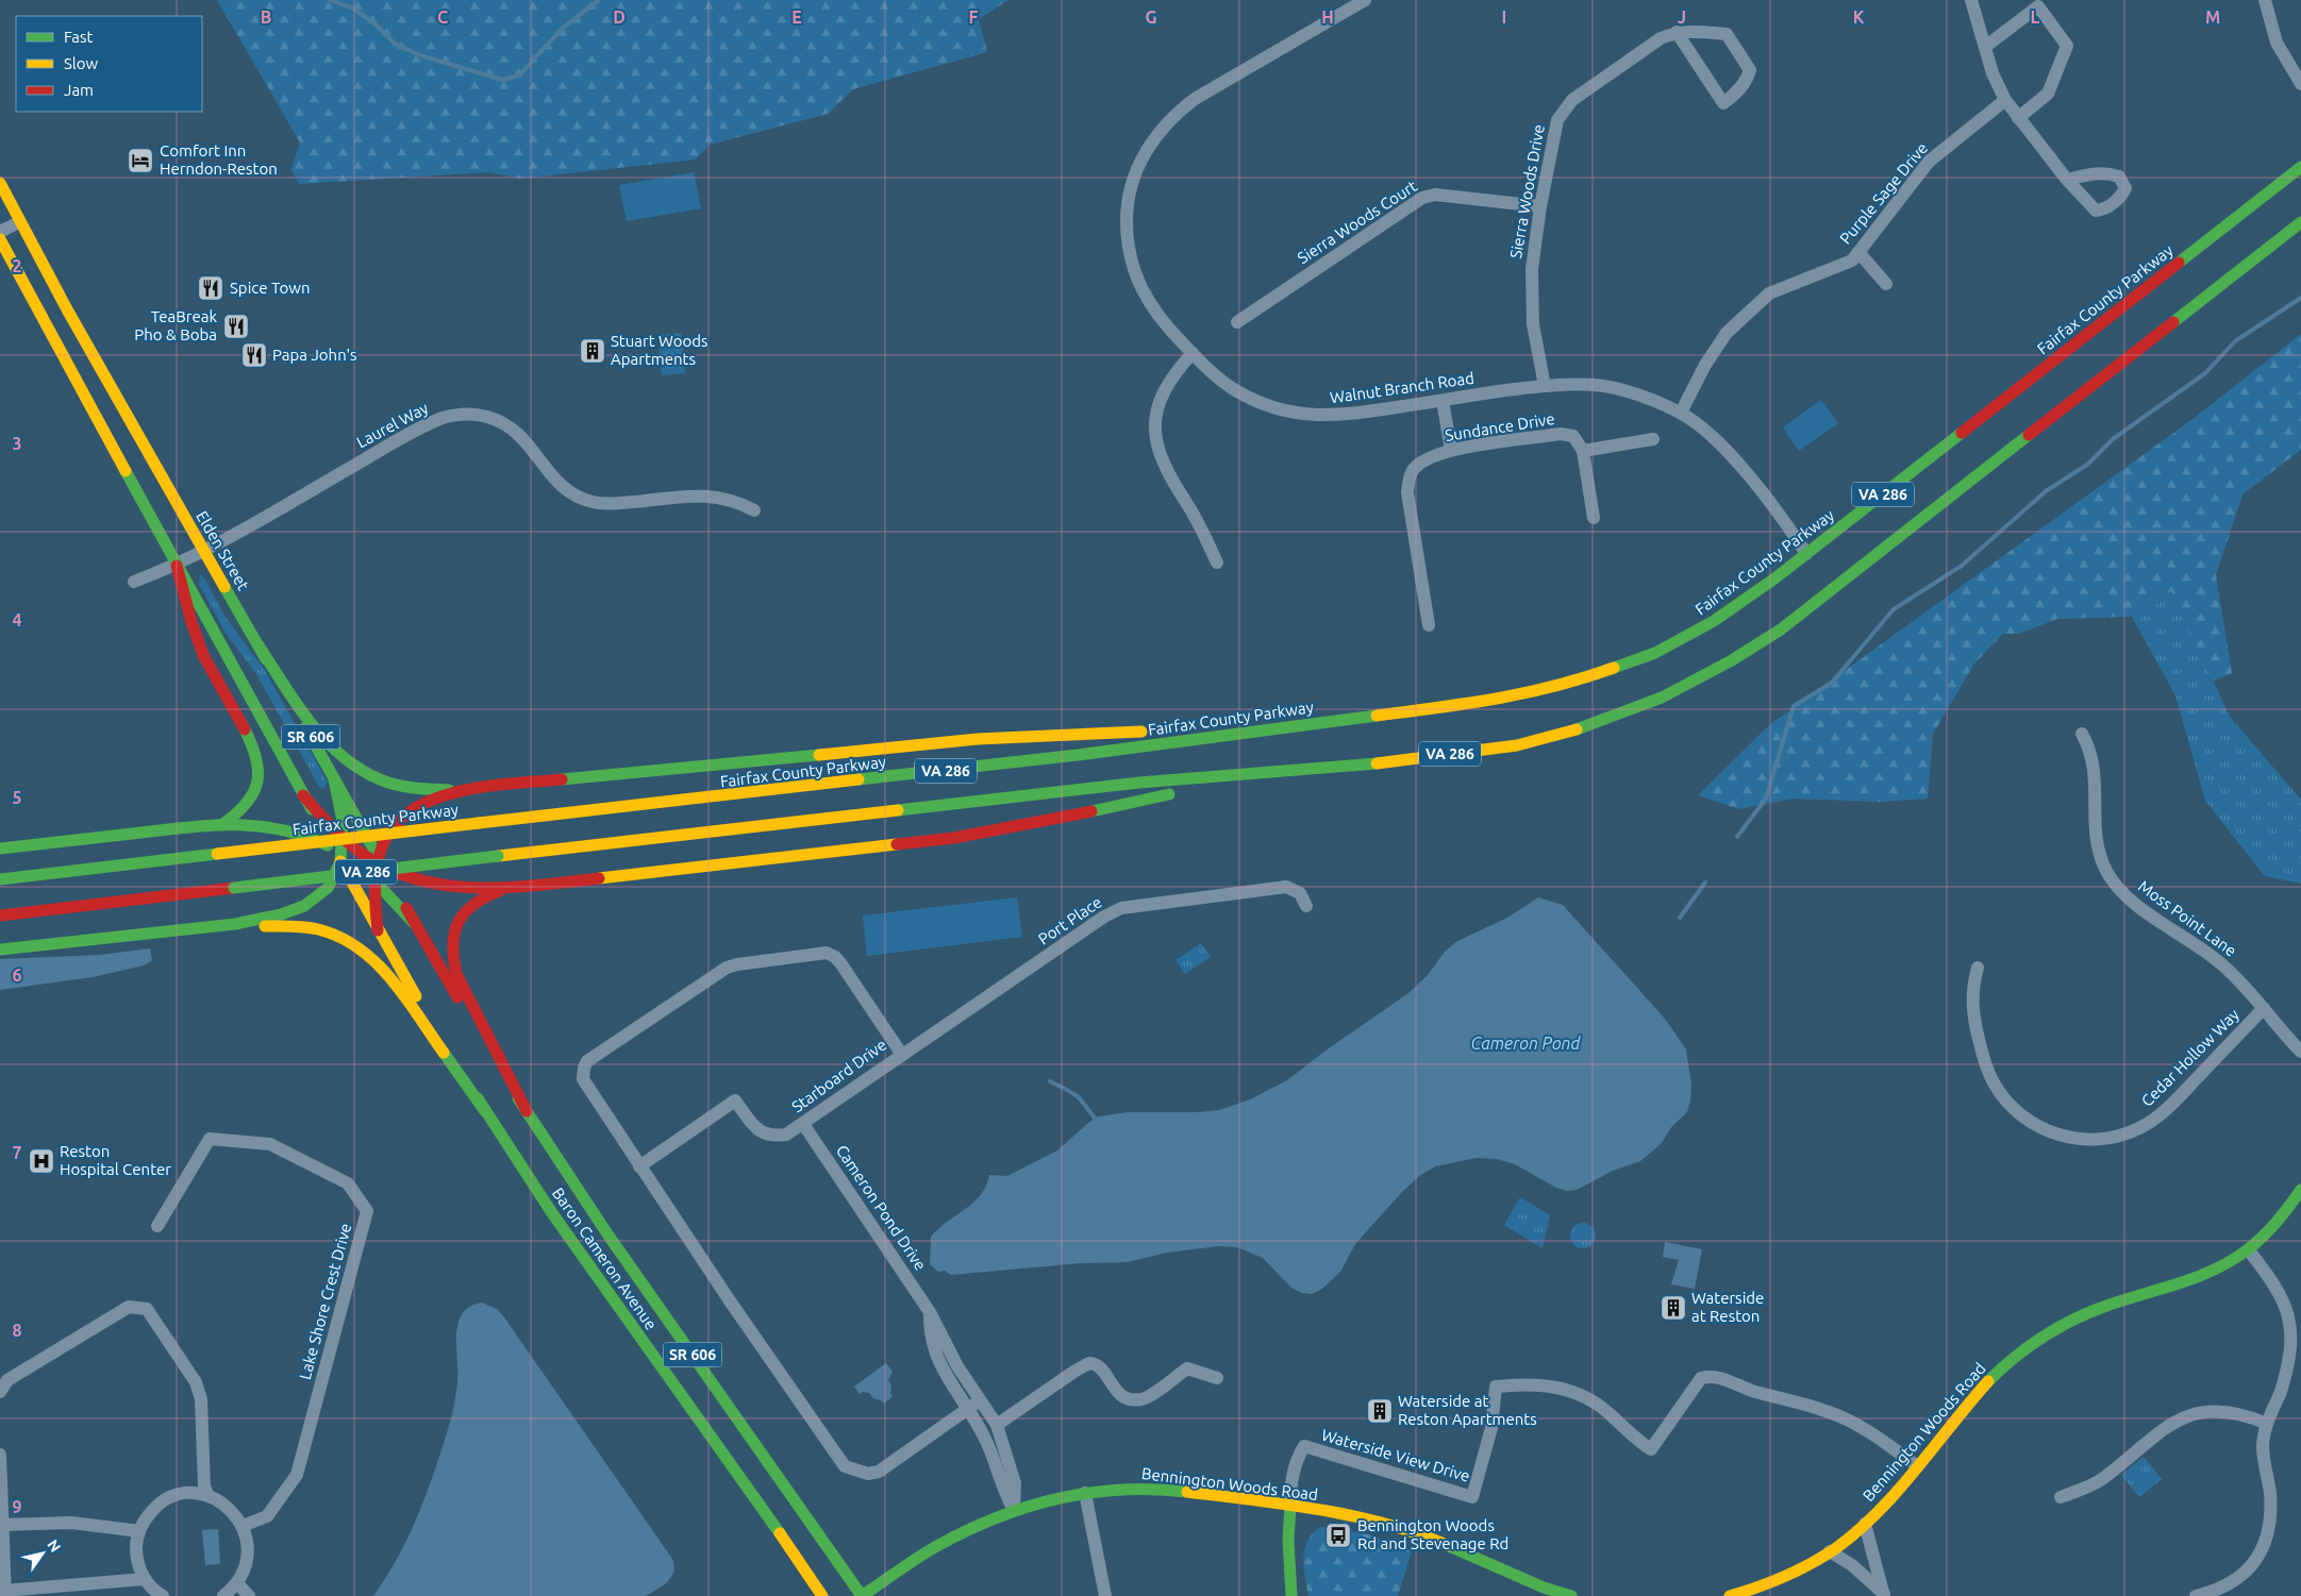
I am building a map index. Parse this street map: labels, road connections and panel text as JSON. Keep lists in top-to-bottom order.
{
  "streets": {
    "main road": [
      "Fairfax County Parkway",
      "VA 286",
      "Elden Street",
      "SR 606",
      "Baron Cameron Avenue",
      "Bennington Woods Road"
    ],
    "street": [
      "Sierra Woods Drive",
      "Purple Sage Drive",
      "Sierra Woods Court",
      "Walnut Branch Road",
      "Laurel Way",
      "Sundance Drive",
      "Moss Point Lane",
      "Port Place",
      "Cedar Hollow Way",
      "Starboard Drive",
      "Cameron Pond Drive",
      "Lake Shore Crest Drive",
      "Waterside View Drive"
    ]
  },
  "crossings": [
    ["Sierra Woods Drive", "Sierra Woods Court"],
    ["Sierra Woods Drive", "Walnut Branch Road"],
    ["Purple Sage Drive", "Walnut Branch Road"],
    ["Fairfax County Parkway", "Walnut Branch Road"],
    ["Laurel Way", "Elden Street"],
    ["Laurel Way", "SR 606"],
    ["Elden Street", "Baron Cameron Avenue"],
    ["SR 606", "Baron Cameron Avenue"],
    ["Moss Point Lane", "Cedar Hollow Way"],
    ["Port Place", "Starboard Drive"],
    ["Starboard Drive", "Cameron Pond Drive"],
    ["Cameron Pond Drive", "Bennington Woods Road"],
    ["Baron Cameron Avenue", "Bennington Woods Road"],
    ["Bennington Woods Road", "Waterside View Drive"]
  ],
  "water": ["Cameron Pond"],
  "places": {
    "hotel": ["Comfort Inn Herndon-Reston"],
    "restaurant": ["Spice Town", "TeaBreak Pho & Boba", "Papa John's"],
    "building": ["Stuart Woods Apartments", "Waterside at Reston", "Waterside at Reston Apartments"],
    "hospital": ["Reston Hospital Center"],
    "bus stop": ["Bennington Woods Rd and Stevenage Rd"]
  },
  "legend": ["Fast", "Slow", "Jam"],
  "north": "top right",
  "grid": {
    "columns": [
      "B",
      "C",
      "D",
      "E",
      "F",
      "G",
      "H",
      "I",
      "J",
      "K",
      "L",
      "M"
    ],
    "rows": [
      "2",
      "3",
      "4",
      "5",
      "6",
      "7",
      "8",
      "9"
    ]
  }
}
